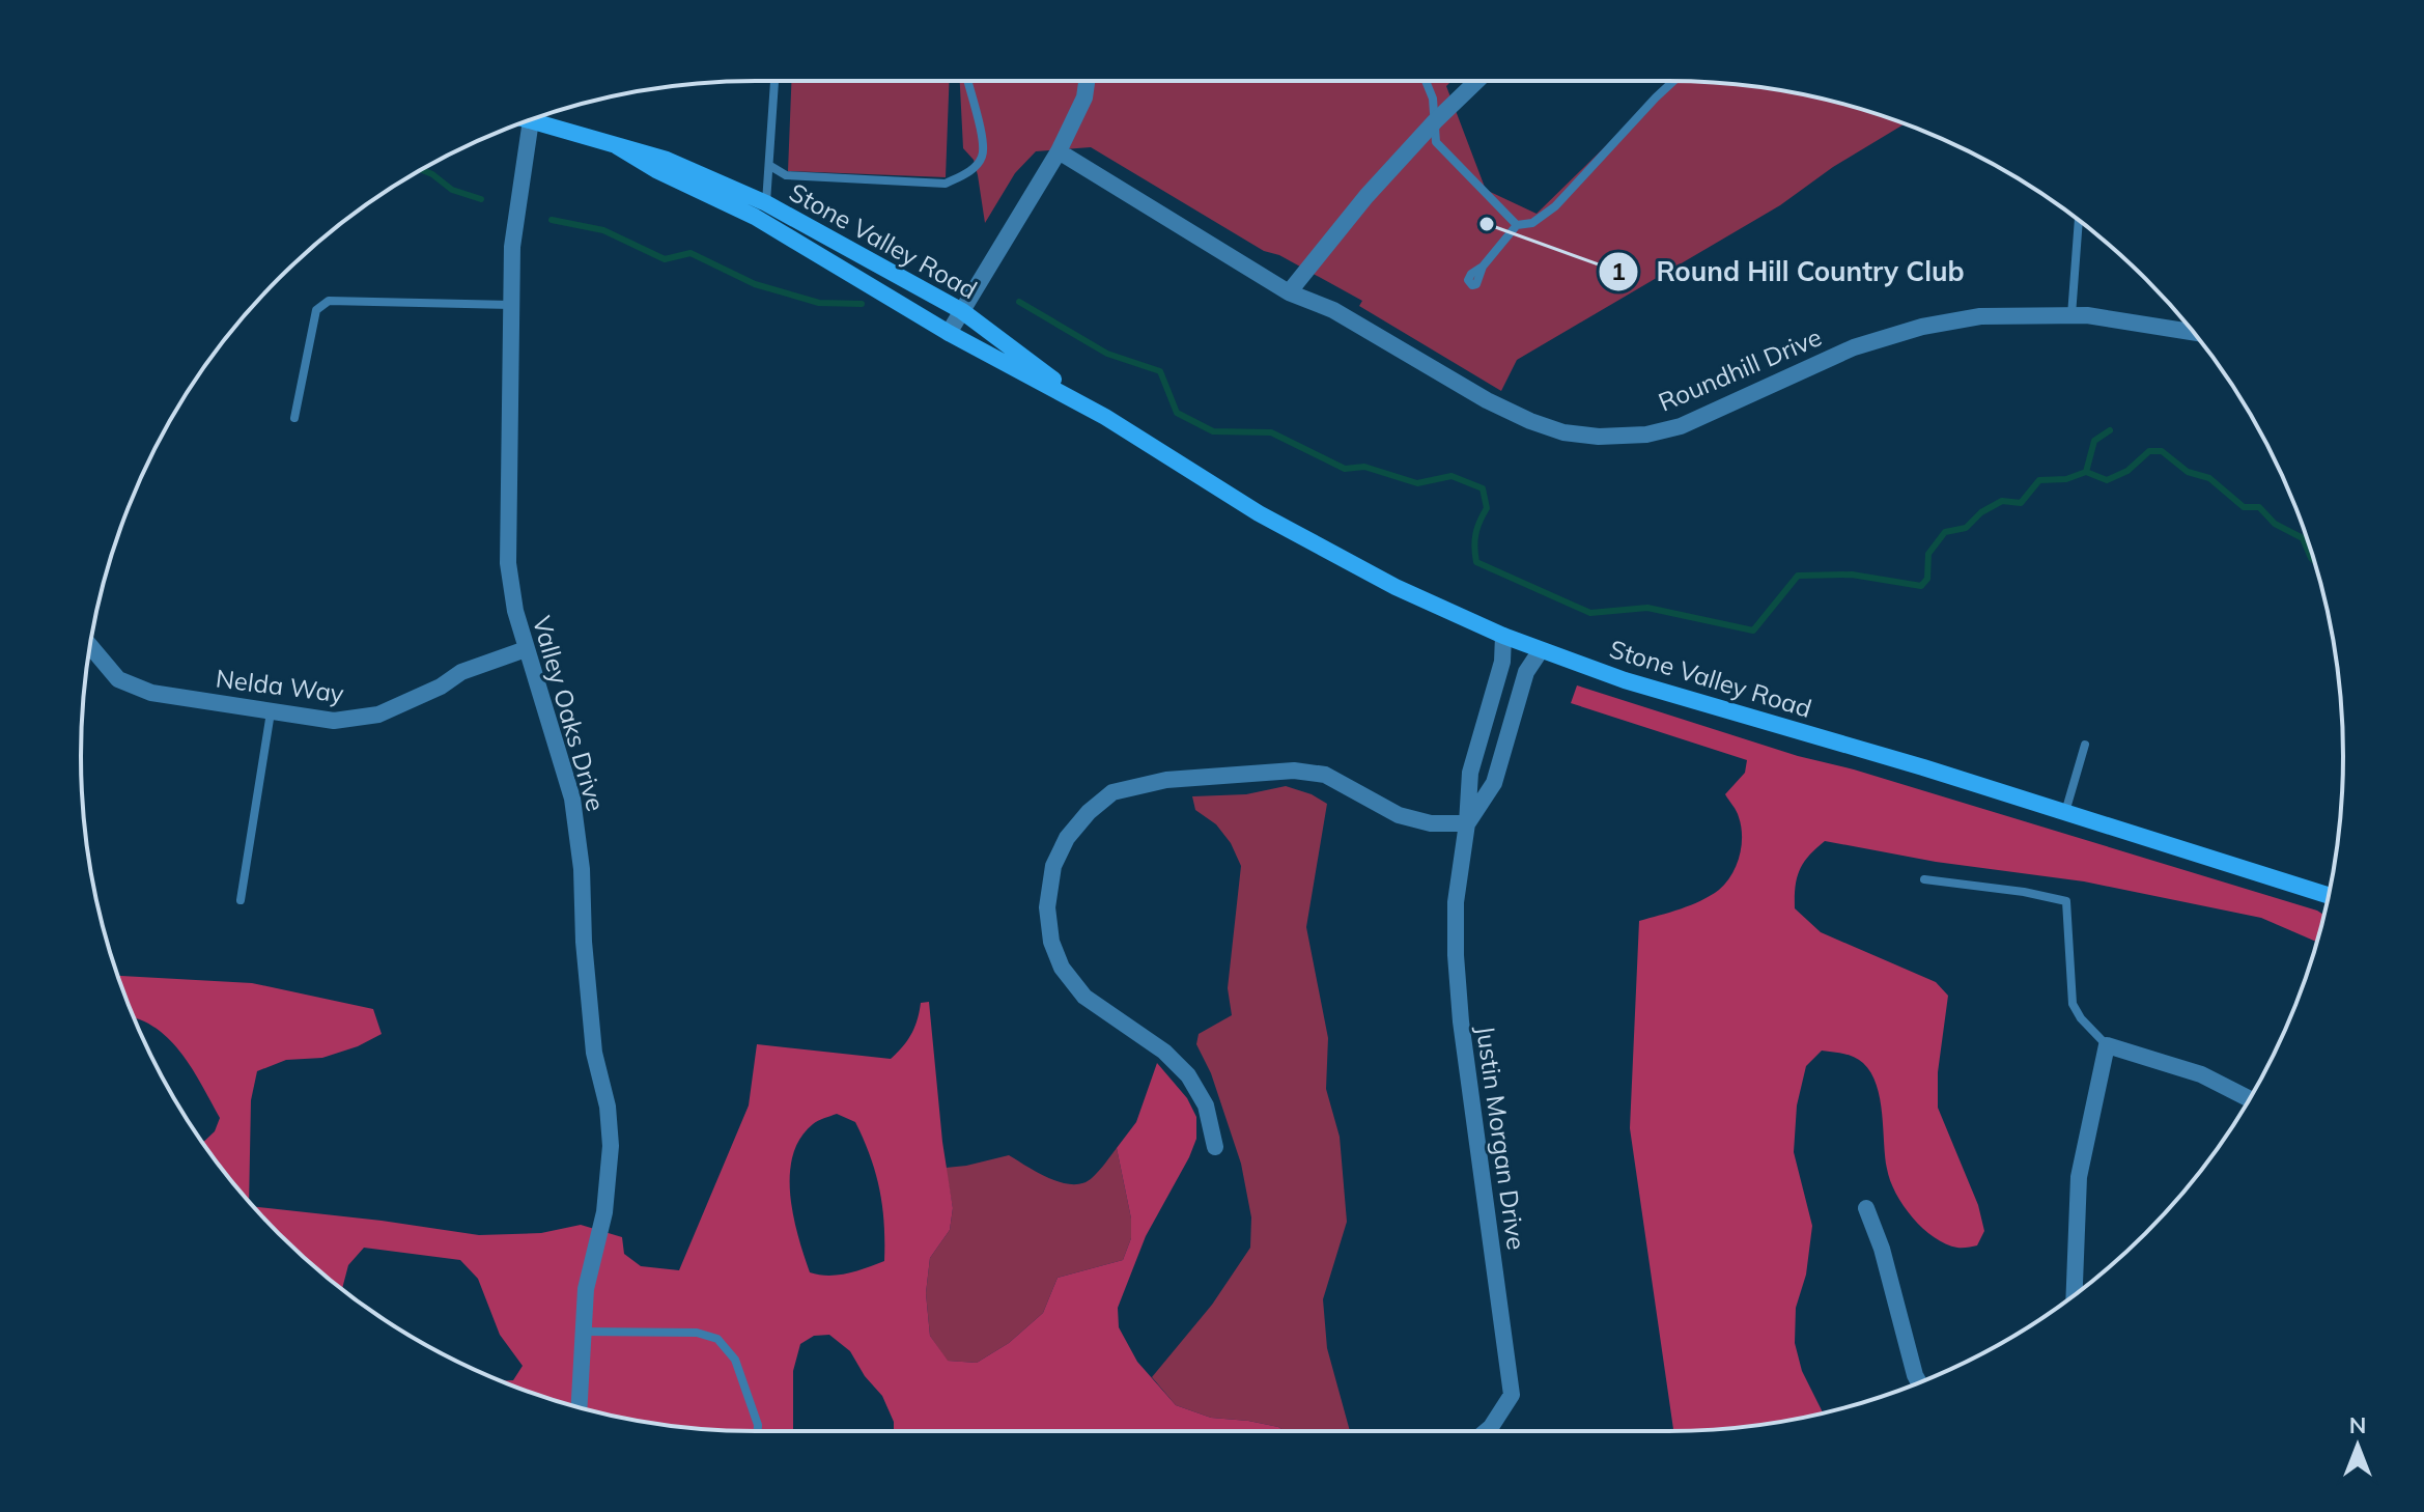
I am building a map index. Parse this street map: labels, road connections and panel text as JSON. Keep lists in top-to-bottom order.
{
  "streets": {
    "street": [
      "Stone Valley Road",
      "Roundhill Drive",
      "Nelda Way",
      "Valley Oaks Drive",
      "Justin Morgan Drive"
    ]
  },
  "crossings": [
    ["Stone Valley Road", "Valley Oaks Drive"],
    ["Stone Valley Road", "Justin Morgan Drive"],
    ["Nelda Way", "Valley Oaks Drive"]
  ],
  "places": ["Round Hill Country Club"],
  "north": "top"
}
